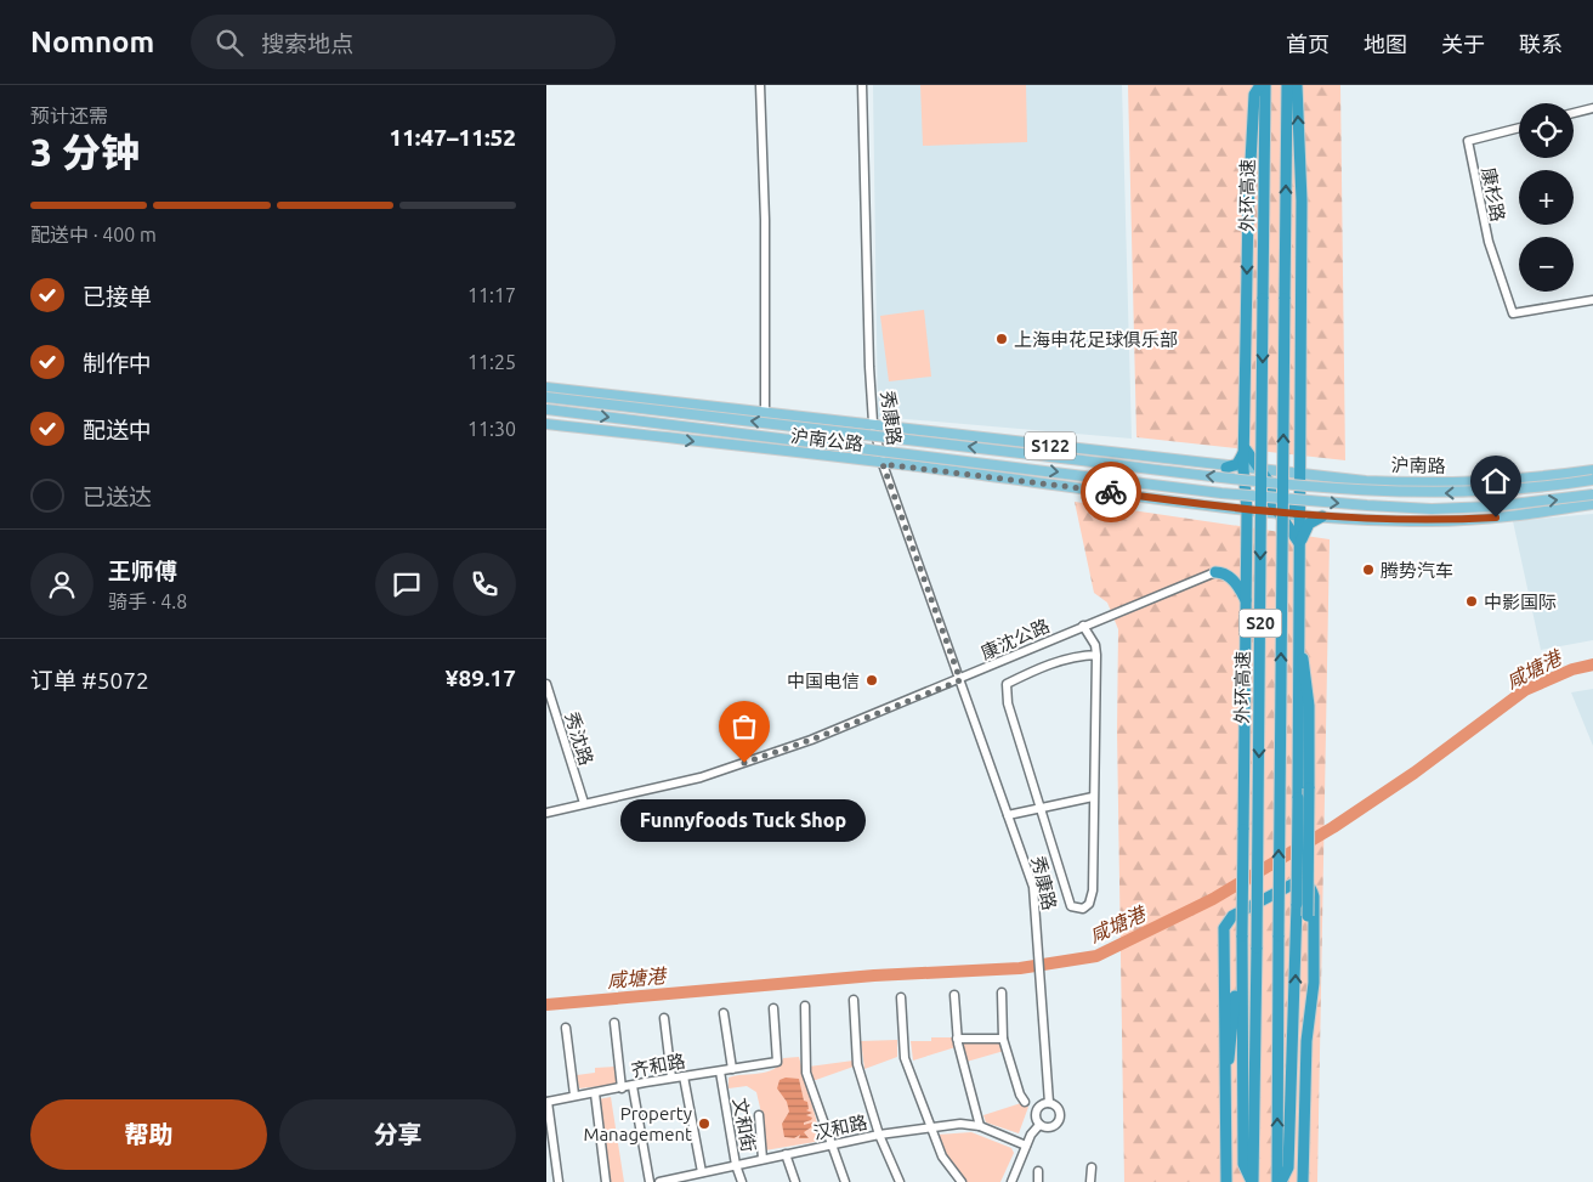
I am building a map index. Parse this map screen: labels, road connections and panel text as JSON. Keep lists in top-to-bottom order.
{
  "streets": {
    "highway": ["外环高速", "S20"],
    "main road": ["沪南公路", "S122", "沪南路"],
    "street": [
      "康杉路",
      "秀康路",
      "康沈公路",
      "秀沈路",
      "齐和路",
      "文和街",
      "汉和路"
    ]
  },
  "crossings": [
    ["秀康路", "沪南公路"],
    ["秀康路", "康沈公路"],
    ["沪南公路", "沪南路"],
    ["康沈公路", "秀沈路"],
    ["齐和路", "文和街"],
    ["文和街", "汉和路"]
  ],
  "water": ["咸塘港"],
  "places": [
    "上海申花足球俱乐部",
    "腾势汽车",
    "中影国际",
    "中国电信",
    "Funnyfoods Tuck Shop",
    "Property Management"
  ],
  "page": {
    "header": "Nomnom",
    "search": "搜索地点",
    "nav": [
      "首页",
      "地图",
      "关于",
      "联系"
    ],
    "heading": ["3 分钟", "预计还需", "11:47–11:52"],
    "panel": [
      "王师傅",
      "骑手 · 4.8",
      "订单 #5072",
      "¥89.17"
    ],
    "map_buttons": ["+", "−"],
    "bar": "配送中 · 400 m",
    "list": [
      ["已接单", "11:17"],
      ["制作中", "11:25"],
      ["配送中", "11:30"],
      "已送达"
    ],
    "bubble": "Funnyfoods Tuck Shop",
    "buttons": ["帮助", "分享"]
  }
}
